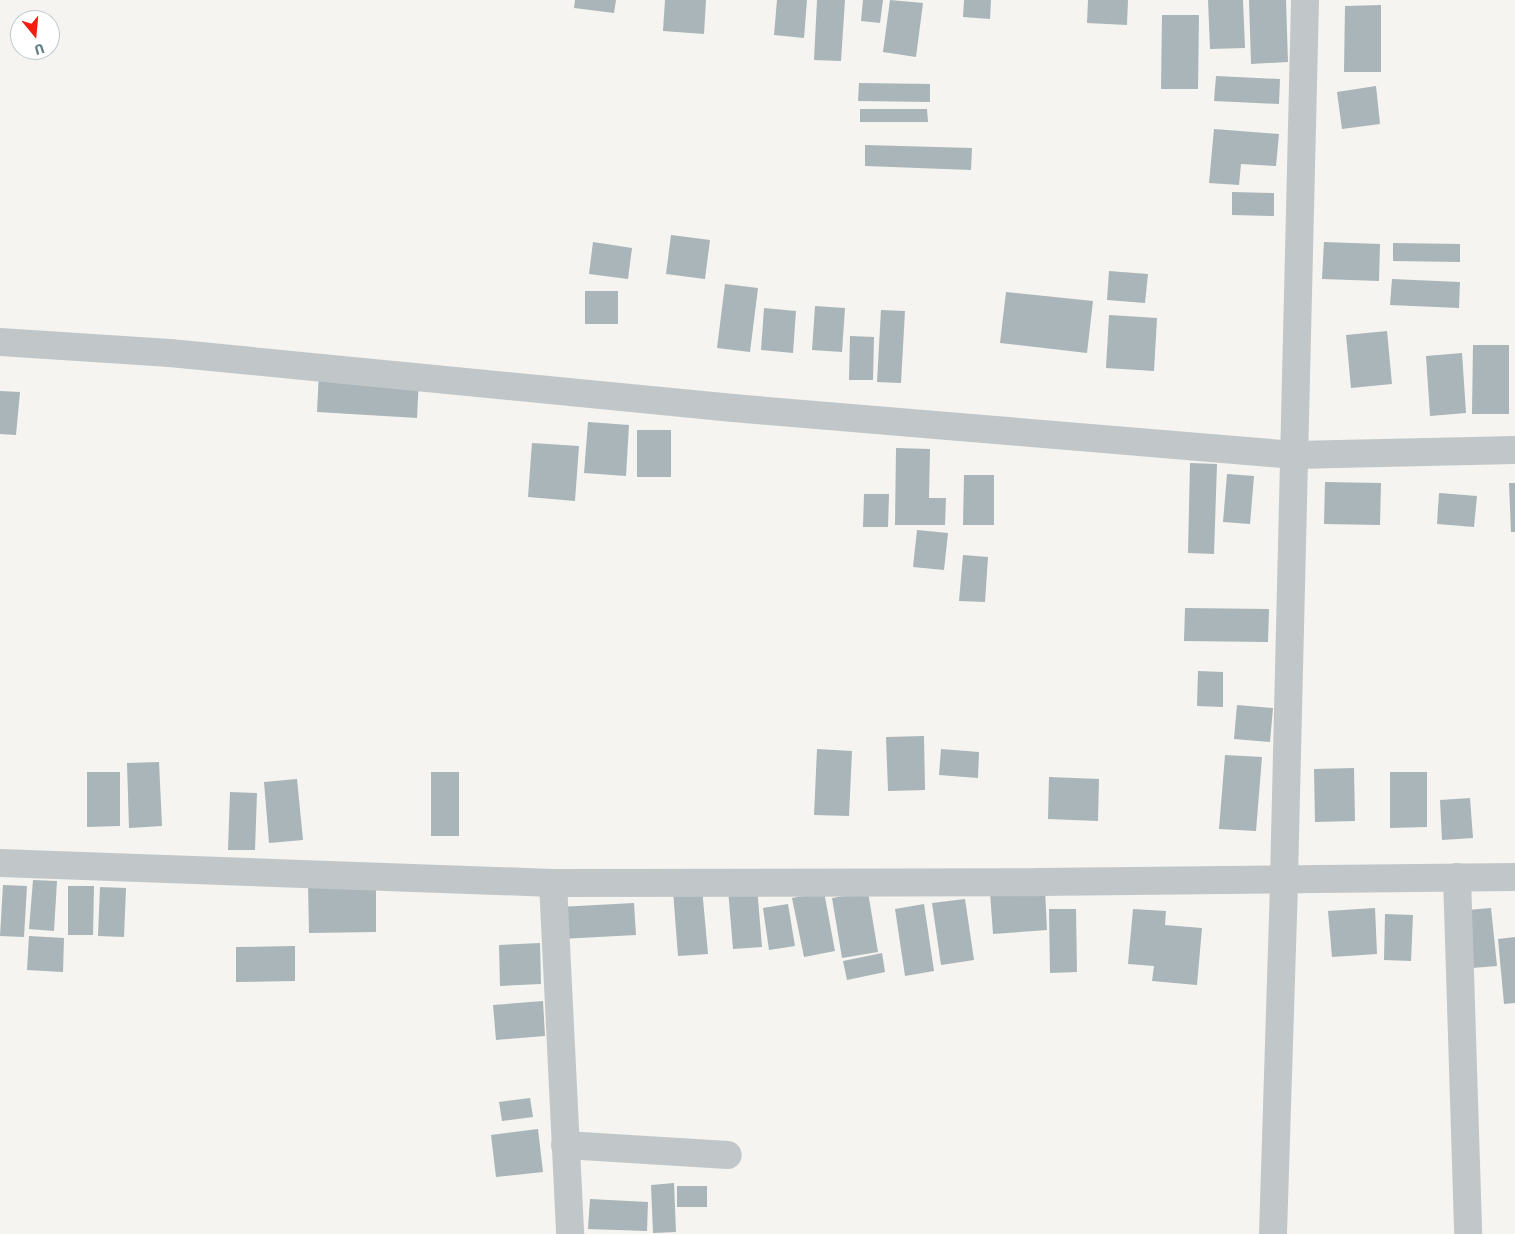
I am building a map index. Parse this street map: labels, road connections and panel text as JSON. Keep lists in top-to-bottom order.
{
  "north": "bottom"
}
